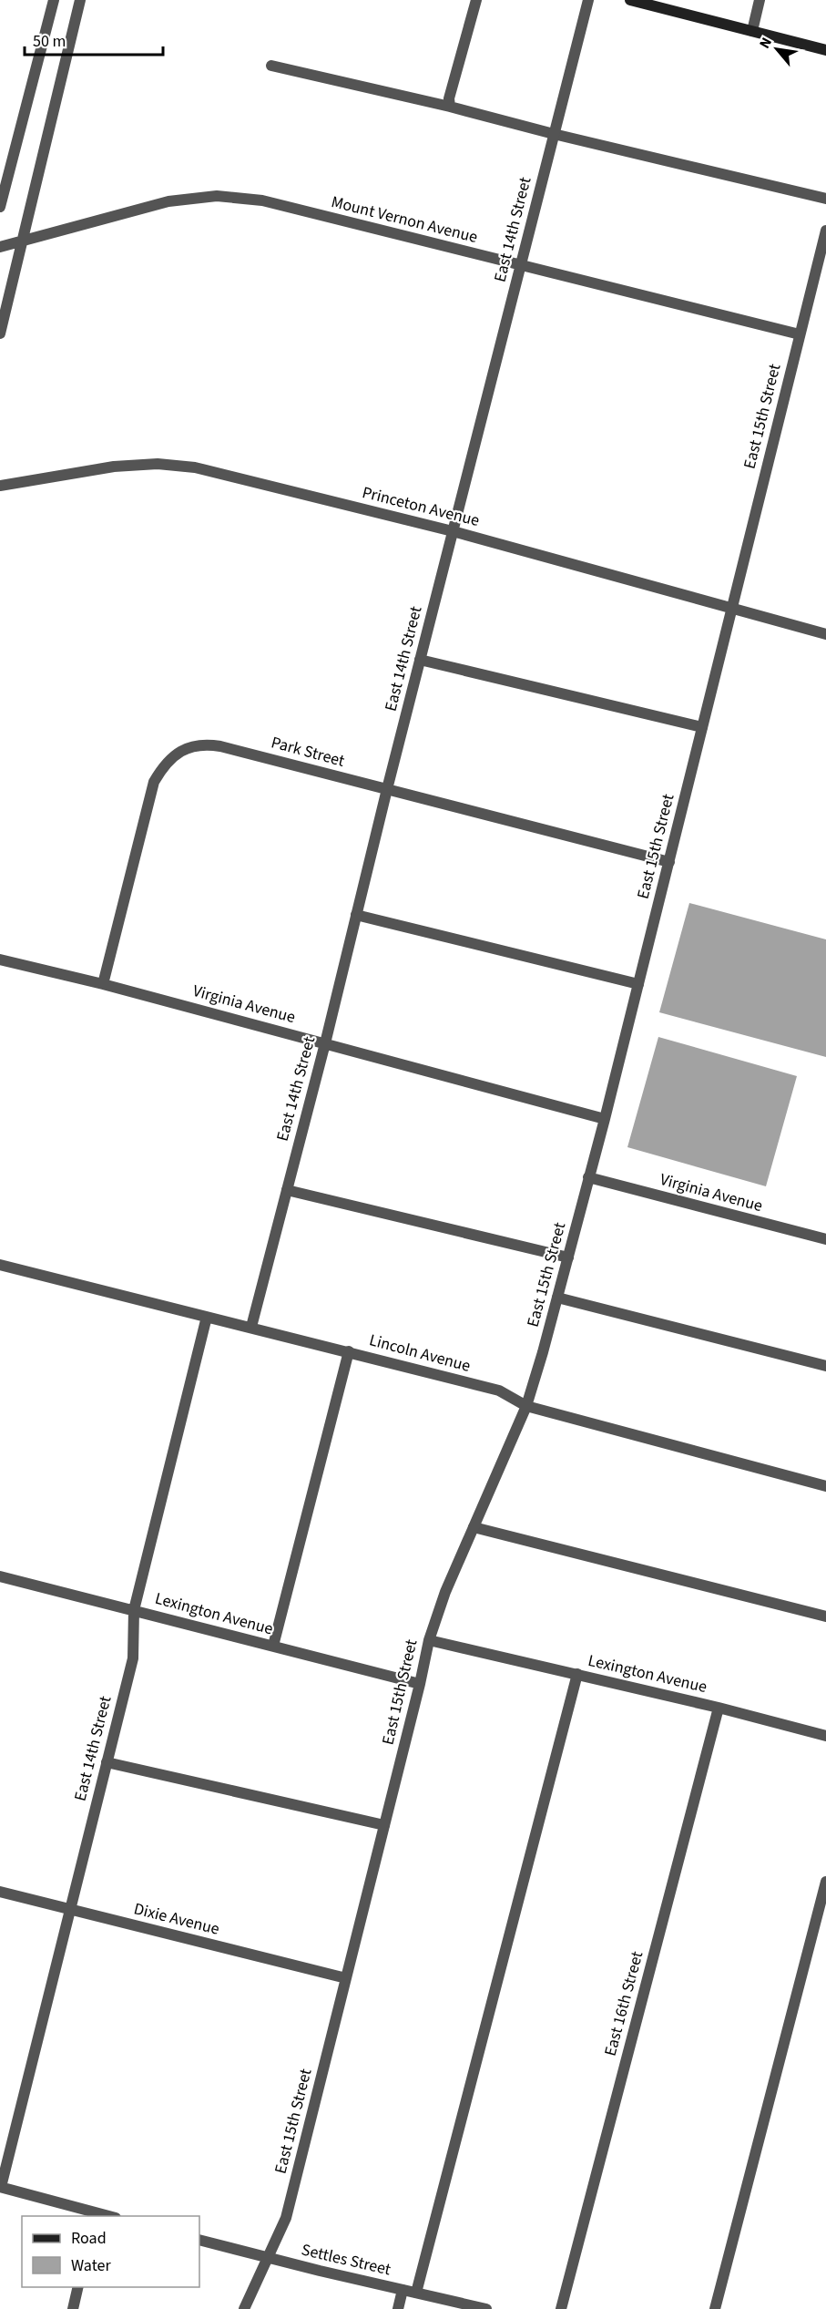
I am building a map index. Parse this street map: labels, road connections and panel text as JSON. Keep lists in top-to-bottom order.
{
  "streets": {
    "street": [
      "Mount Vernon Avenue",
      "East 14th Street",
      "East 15th Street",
      "Princeton Avenue",
      "Park Street",
      "Virginia Avenue",
      "Lincoln Avenue",
      "Lexington Avenue",
      "Dixie Avenue",
      "East 16th Street",
      "Settles Street"
    ]
  },
  "crossings": [
    ["Mount Vernon Avenue", "East 14th Street"],
    ["Mount Vernon Avenue", "East 15th Street"],
    ["East 14th Street", "Princeton Avenue"],
    ["East 14th Street", "Park Street"],
    ["East 14th Street", "Virginia Avenue"],
    ["East 14th Street", "Lincoln Avenue"],
    ["East 14th Street", "Lexington Avenue"],
    ["East 14th Street", "Dixie Avenue"],
    ["East 15th Street", "Princeton Avenue"],
    ["East 15th Street", "Park Street"],
    ["East 15th Street", "Virginia Avenue"],
    ["East 15th Street", "Lincoln Avenue"],
    ["East 15th Street", "Lexington Avenue"],
    ["East 15th Street", "Dixie Avenue"],
    ["East 15th Street", "Settles Street"],
    ["Park Street", "Virginia Avenue"],
    ["Lexington Avenue", "East 16th Street"]
  ],
  "legend": ["Road", "Water"],
  "scale_bar": "50 m",
  "north": "top left"
}
